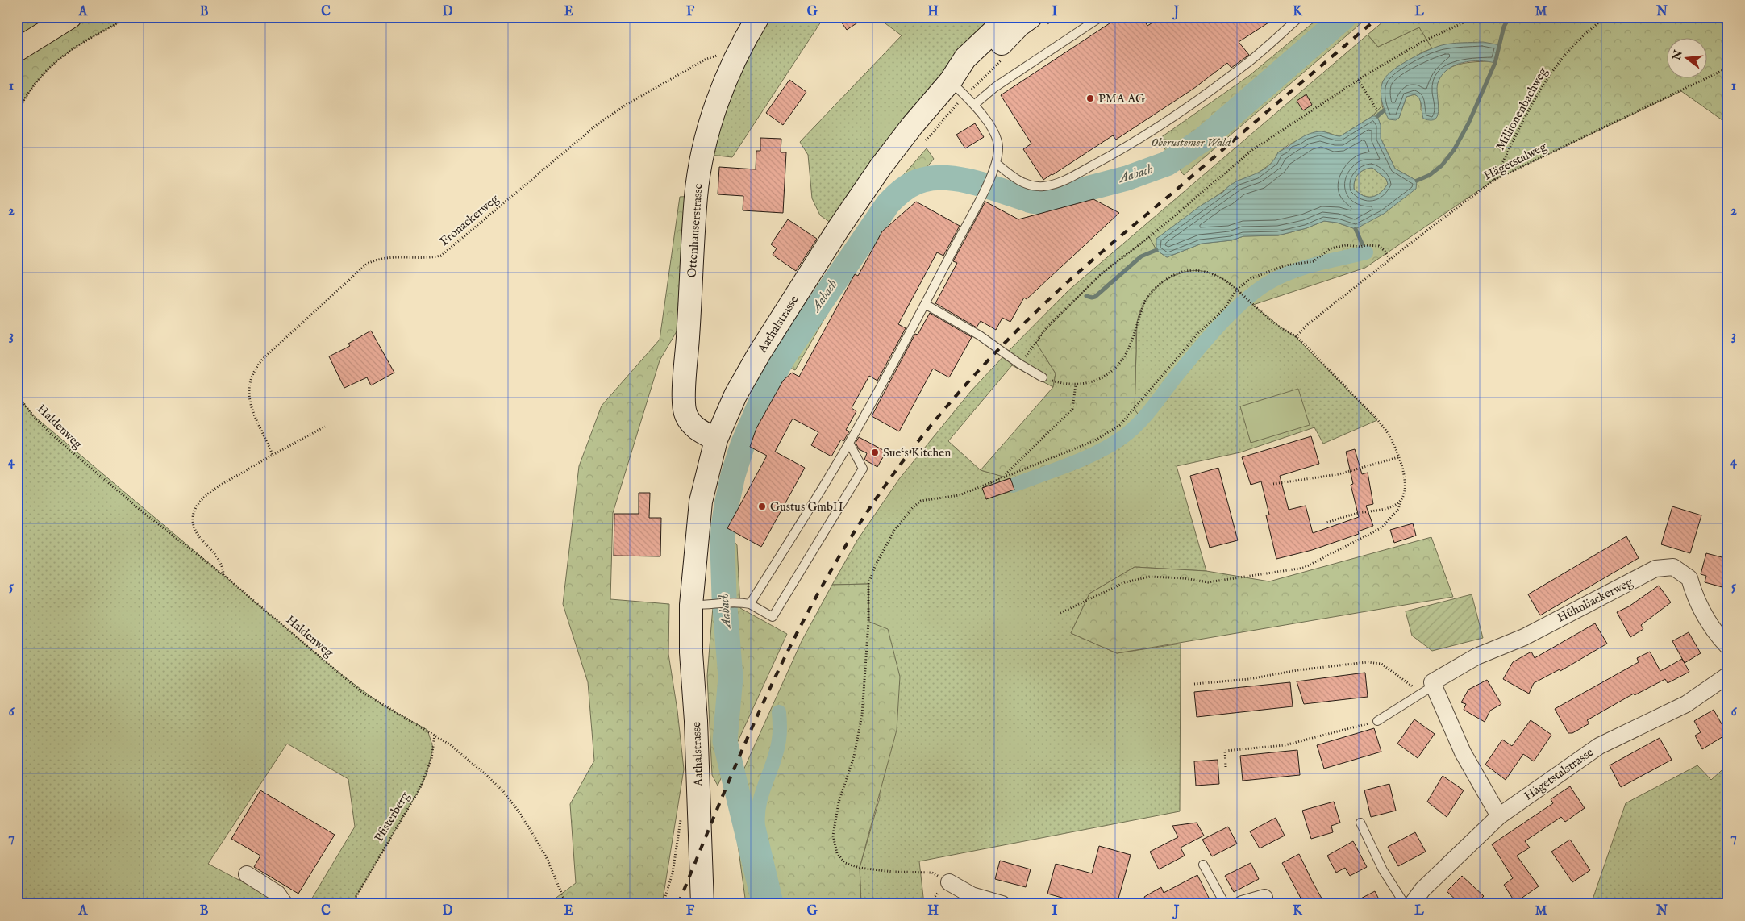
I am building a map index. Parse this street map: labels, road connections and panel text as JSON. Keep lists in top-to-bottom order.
{
  "streets": {
    "main road": ["Ottenhauserstrasse", "Aathalstrasse"],
    "street": ["Hühnliackerweg", "Hägetstalstrasse"],
    "path": [
      "Millionenbachweg",
      "Hägetstalweg",
      "Fronackerweg",
      "Haldenweg",
      "Pfisterberg"
    ]
  },
  "crossings": [
    ["Millionenbachweg", "Hägetstalweg"],
    ["Fronackerweg", "Ottenhauserstrasse"],
    ["Ottenhauserstrasse", "Aathalstrasse"],
    ["Haldenweg", "Pfisterberg"]
  ],
  "water": ["Aabach"],
  "parks": ["Oberustemer Wald"],
  "places": ["PMA AG", "Sue‘s Kitchen", "Gustus GmbH"],
  "north": "left",
  "grid": {
    "columns": [
      "A",
      "B",
      "C",
      "D",
      "E",
      "F",
      "G",
      "H",
      "I",
      "J",
      "K",
      "L",
      "M",
      "N"
    ],
    "rows": [
      "1",
      "2",
      "3",
      "4",
      "5",
      "6",
      "7"
    ]
  }
}
